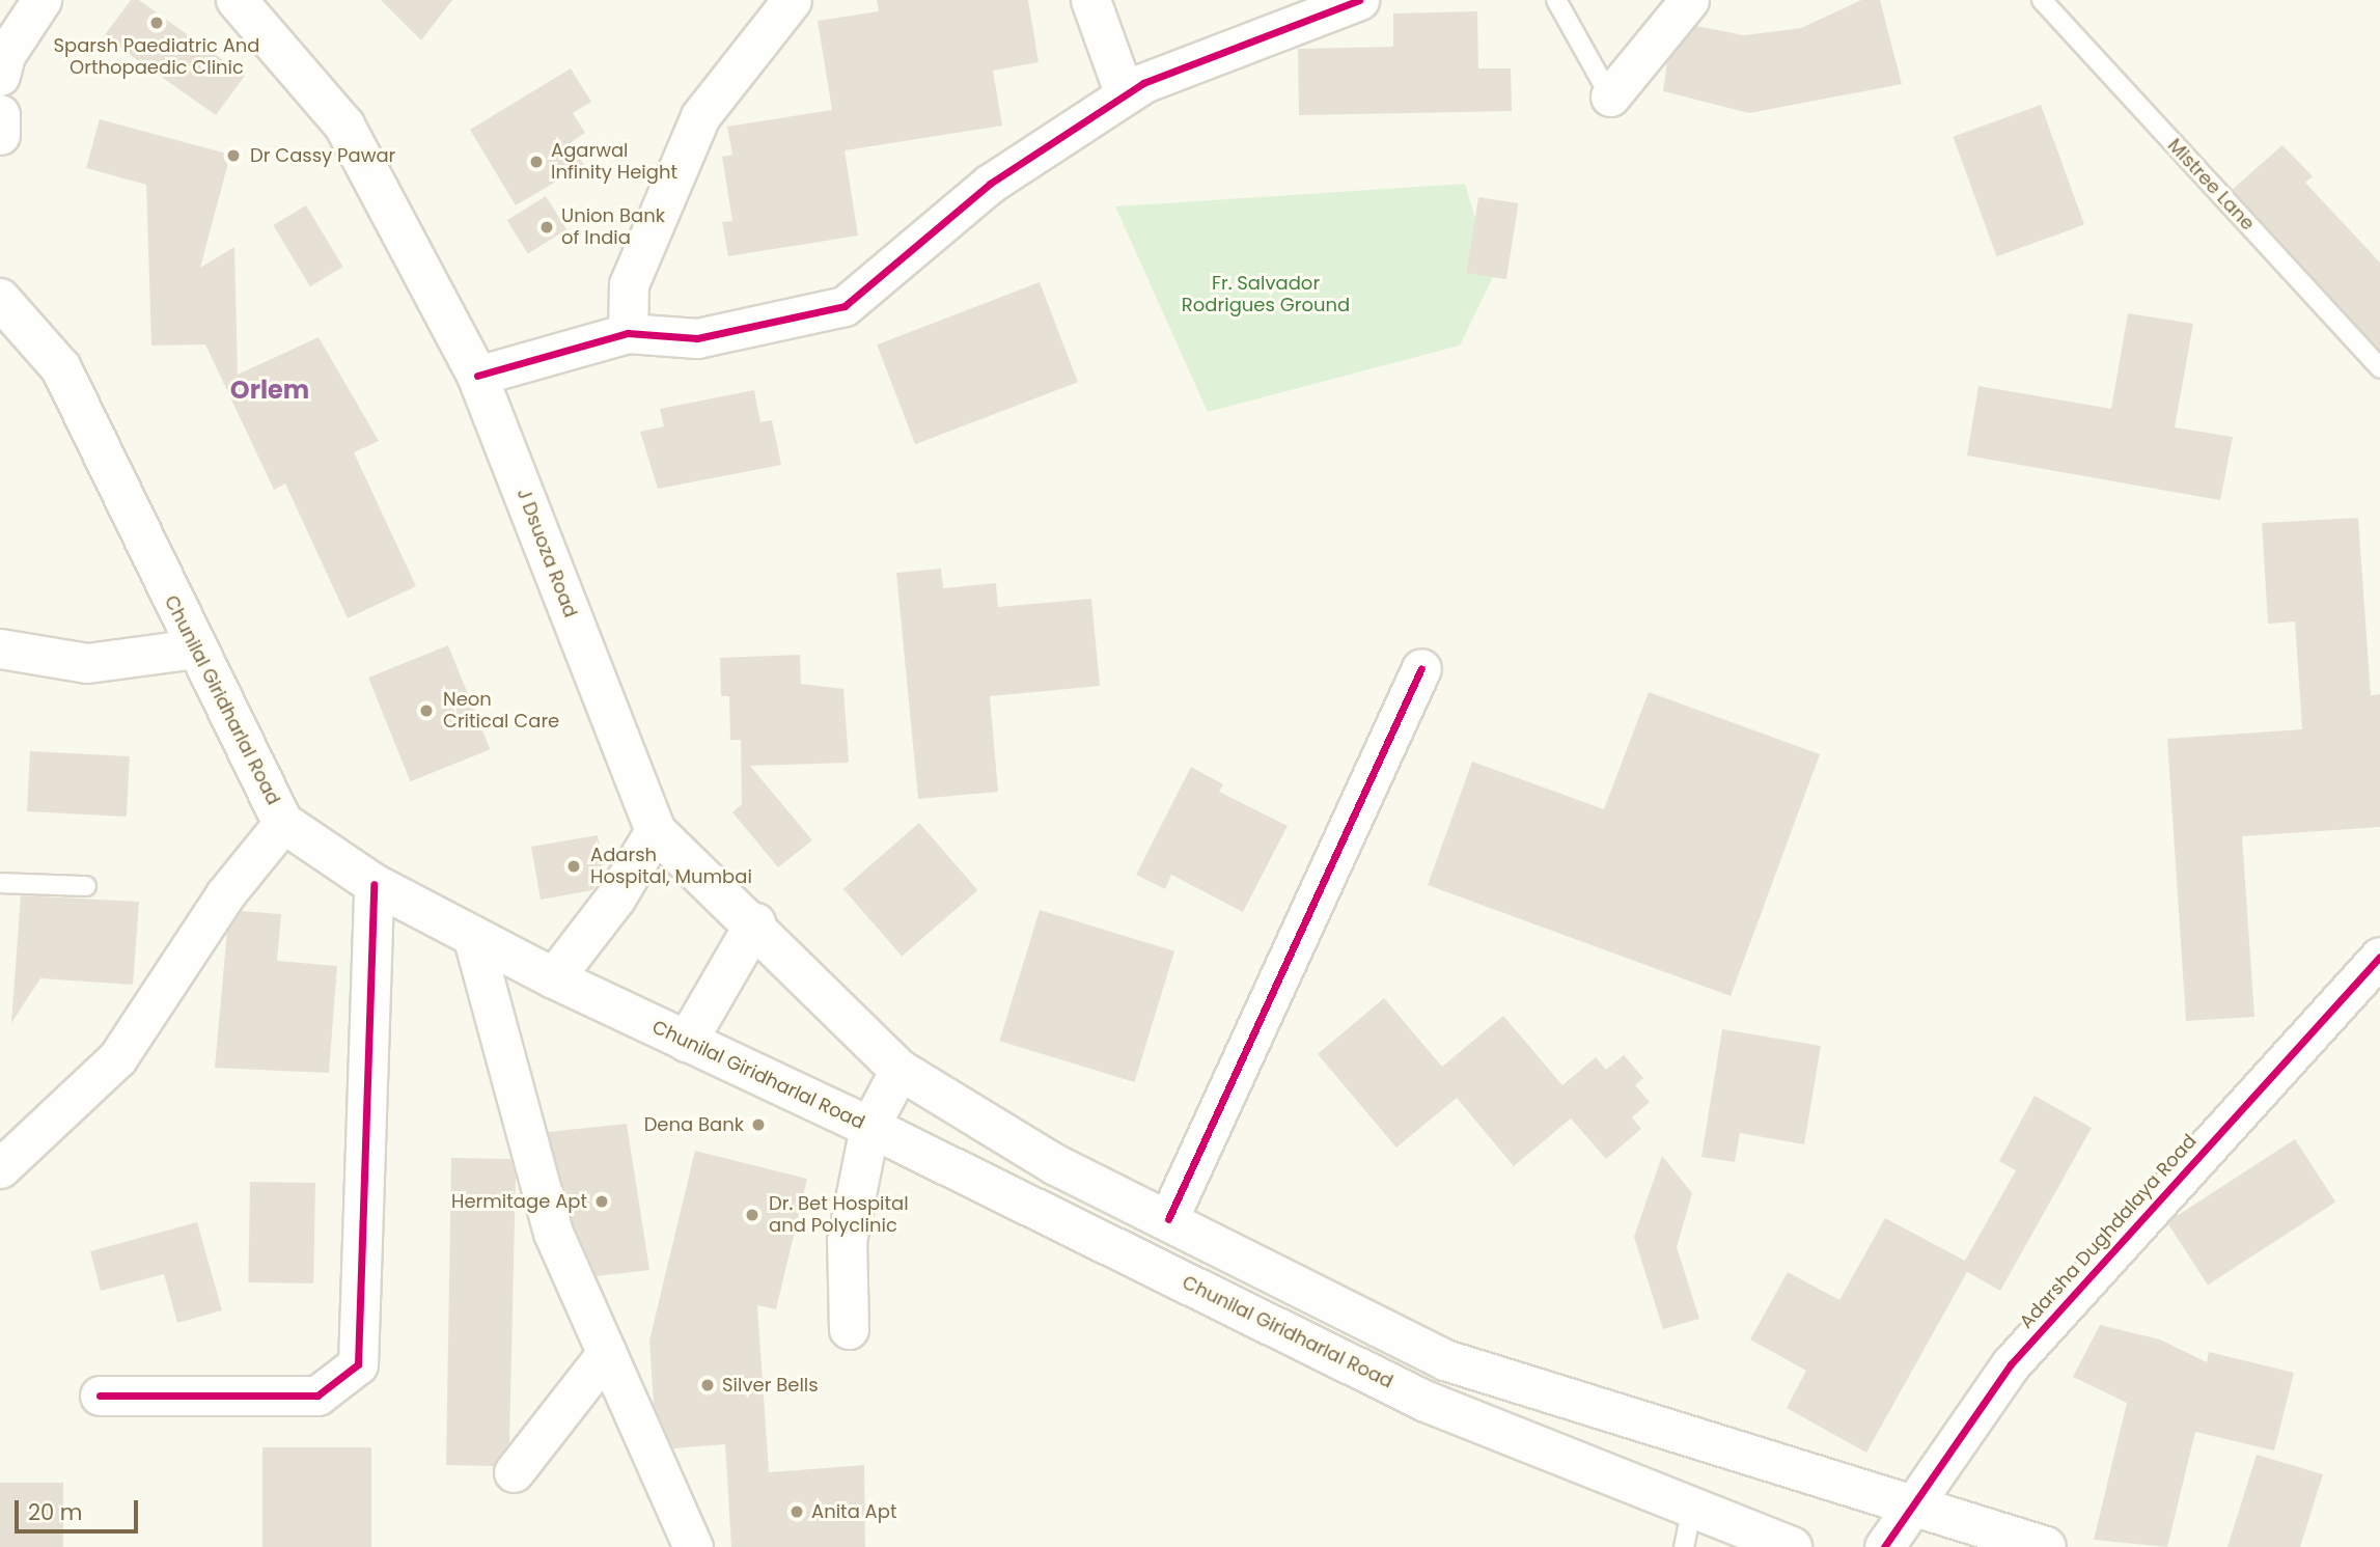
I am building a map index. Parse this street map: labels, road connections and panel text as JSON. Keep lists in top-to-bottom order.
{
  "streets": {
    "main road": ["J Dsuoza Road", "Chunilal Giridharlal Road"],
    "street": ["Adarsha Dughdalaya Road"],
    "lane": ["Mistree Lane"]
  },
  "districts": ["Orlem"],
  "parks": ["Fr. Salvador Rodrigues Ground"],
  "places": [
    "Sparsh Paediatric And Orthopaedic Clinic",
    "Dr Cassy Pawar",
    "Agarwal Infinity Height",
    "Union Bank of India",
    "Neon Critical Care",
    "Adarsh Hospital, Mumbai",
    "Dena Bank",
    "Hermitage Apt",
    "Dr. Bet Hospital and Polyclinic",
    "Silver Bells",
    "Anita Apt"
  ],
  "scale_bar": "20 m"
}
